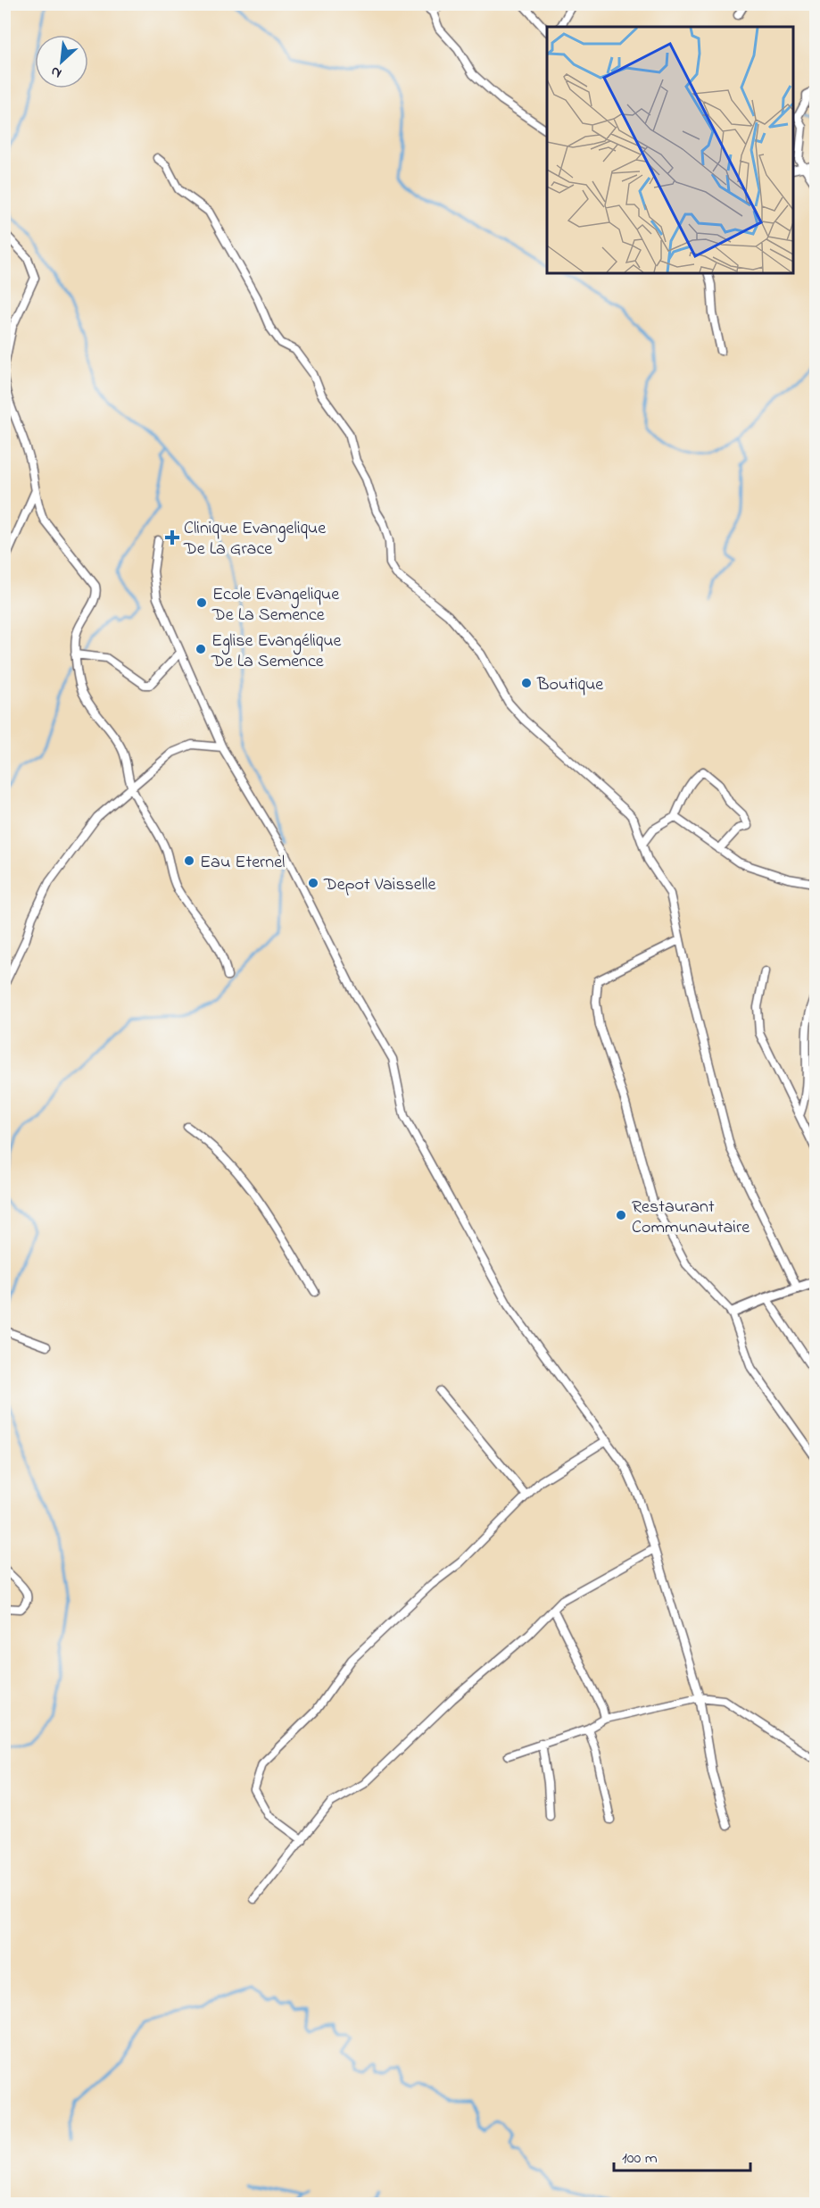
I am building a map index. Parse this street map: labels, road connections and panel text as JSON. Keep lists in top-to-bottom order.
{
  "places": {
    "health": ["Clinique Evangelique De La Grace"],
    "other": [
      "Ecole Evangelique De La Semence",
      "Eglise Evangélique De La Semence",
      "Boutique",
      "Eau Eternel",
      "Depot Vaisselle",
      "Restaurant Communautaire"
    ]
  },
  "scale_bar": "100 m",
  "north": "bottom left"
}
